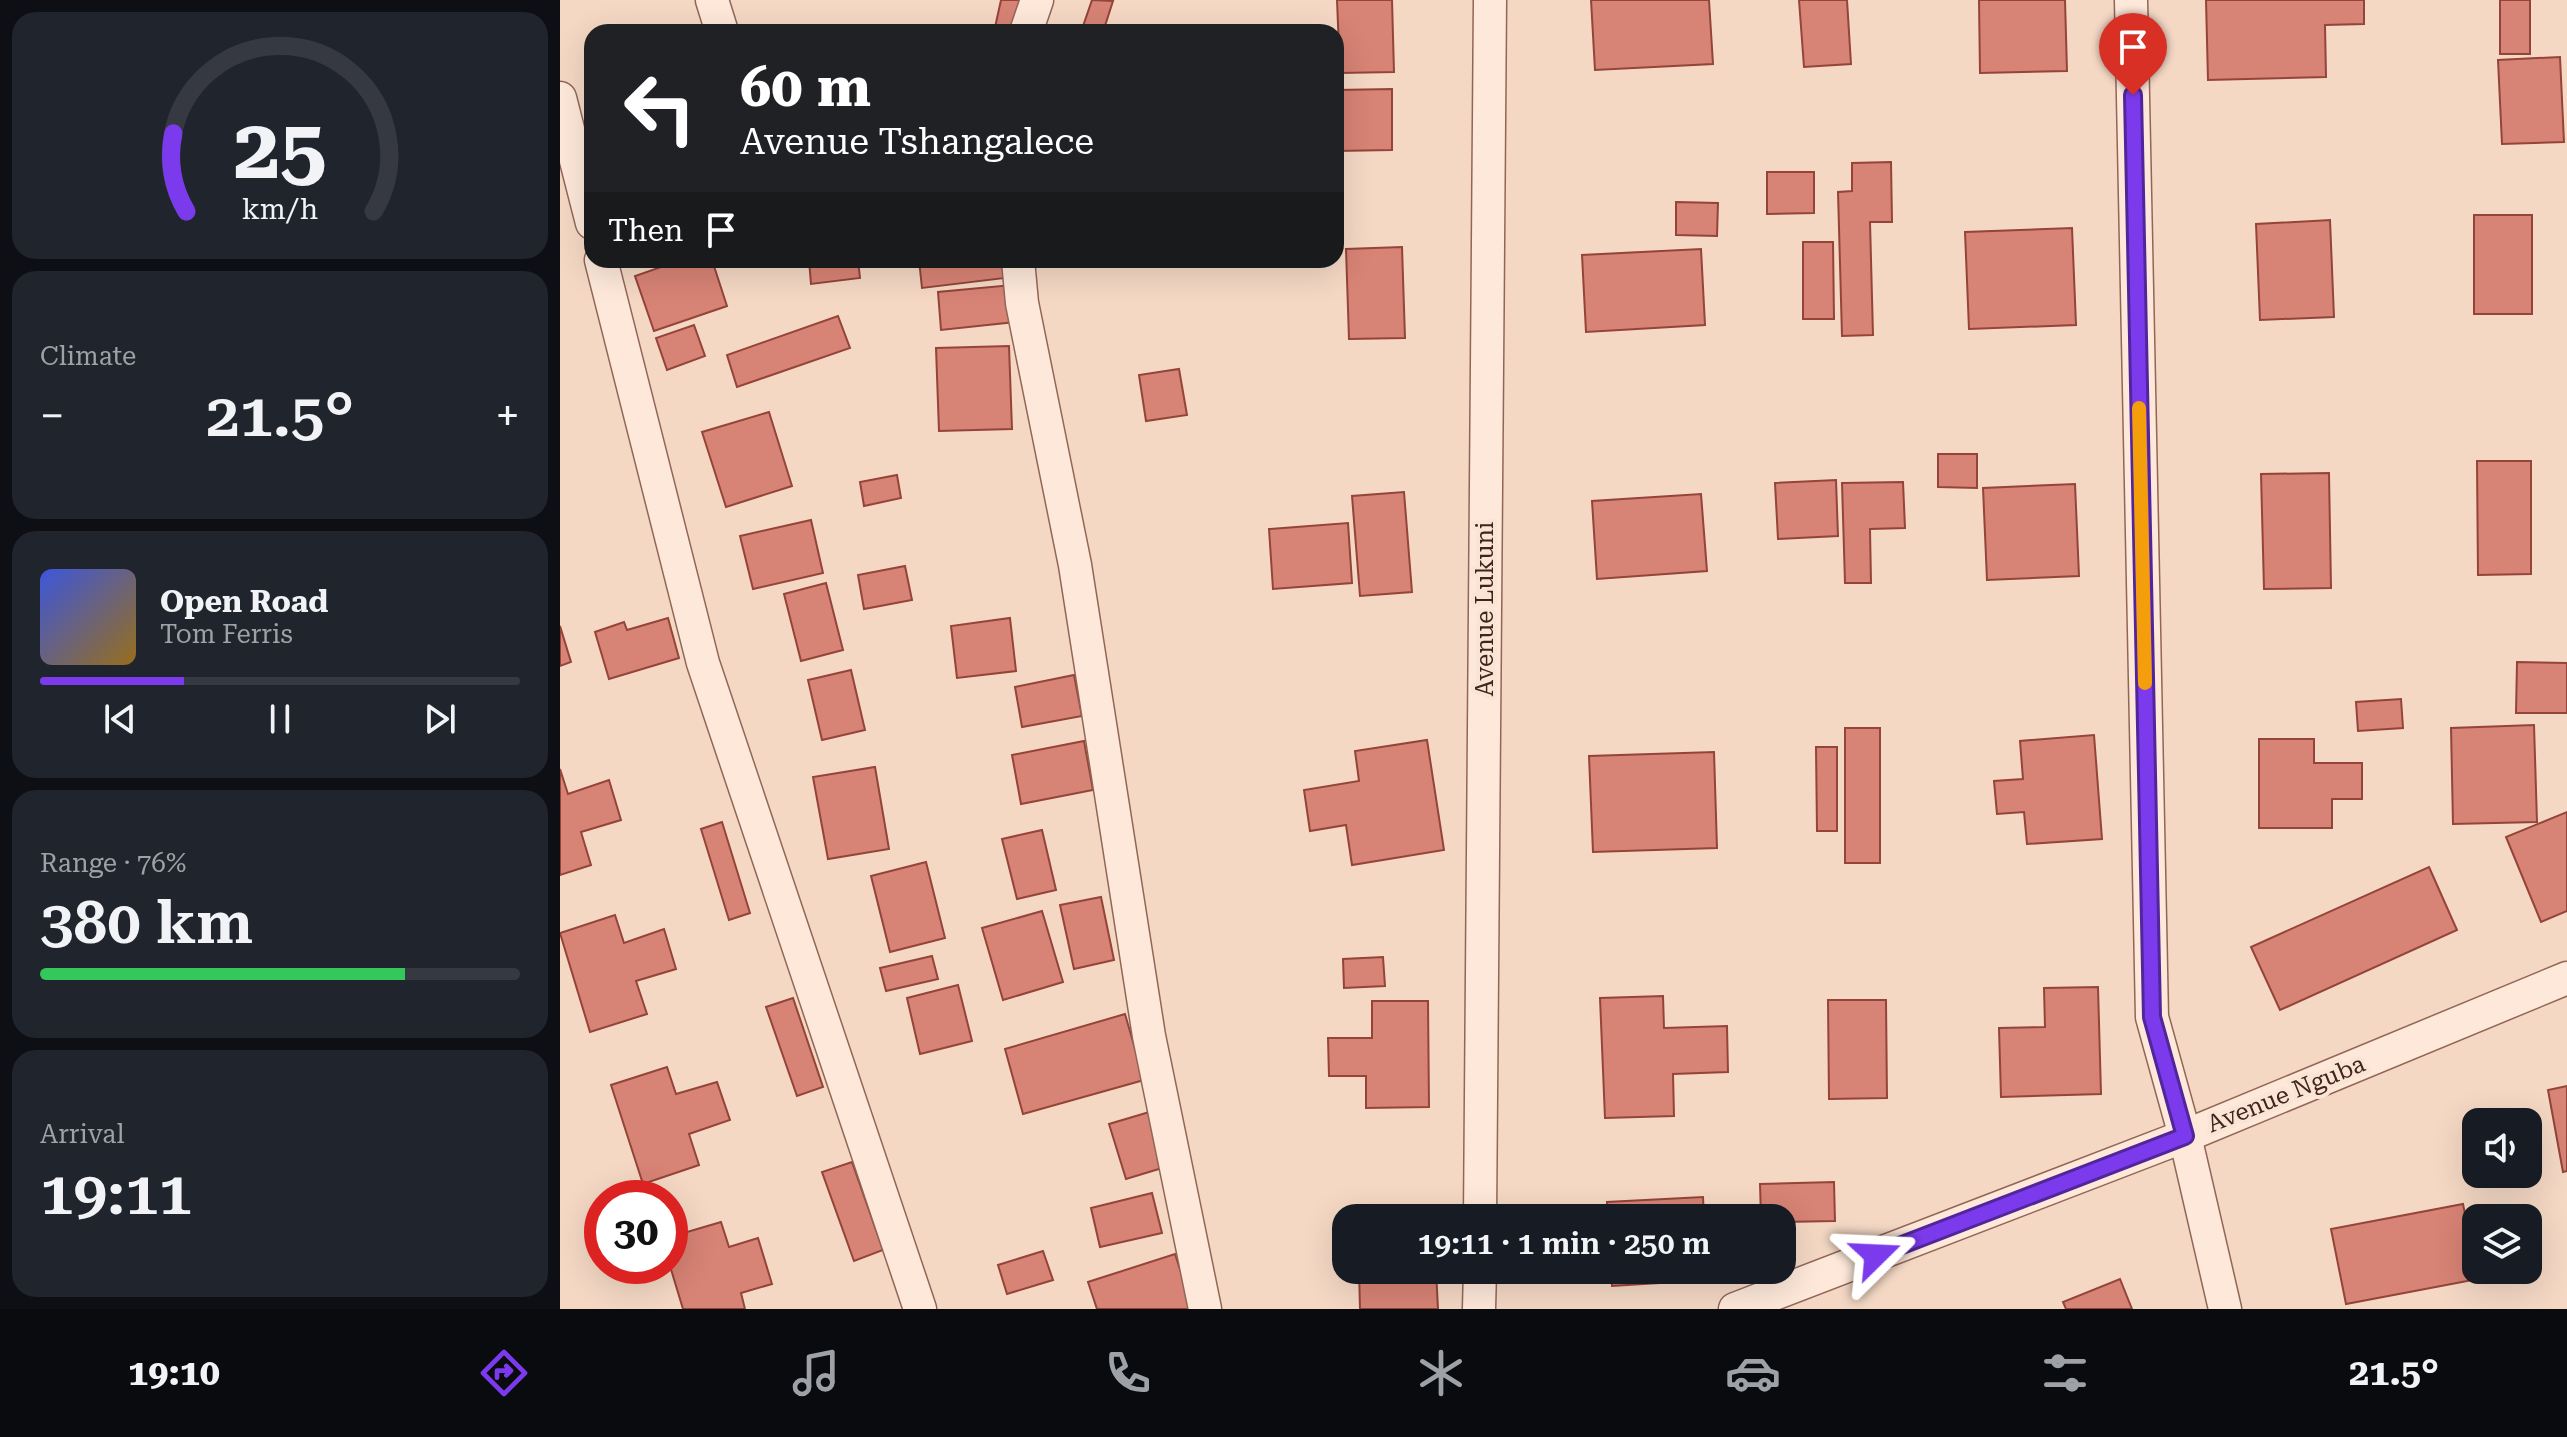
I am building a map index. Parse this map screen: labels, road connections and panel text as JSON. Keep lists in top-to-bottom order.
{
  "streets": {
    "street": ["Avenue Lukuni", "Avenue Nguba"]
  },
  "page": {
    "turn": ["60 m", "Avenue Tshangalece"],
    "then": "Then",
    "tile": [
      "Climate",
      ["Range · 76%", "380 km"],
      ["Arrival", "19:11"]
    ],
    "heat": ["−", "21.5°", "+"],
    "song": ["Open Road", "Tom Ferris"],
    "limit": "30",
    "trip": "19:11 · 1 min · 250 m",
    "tabs": ["19:10", "21.5°"],
    "gauge": ["25", "km/h"]
  }
}
